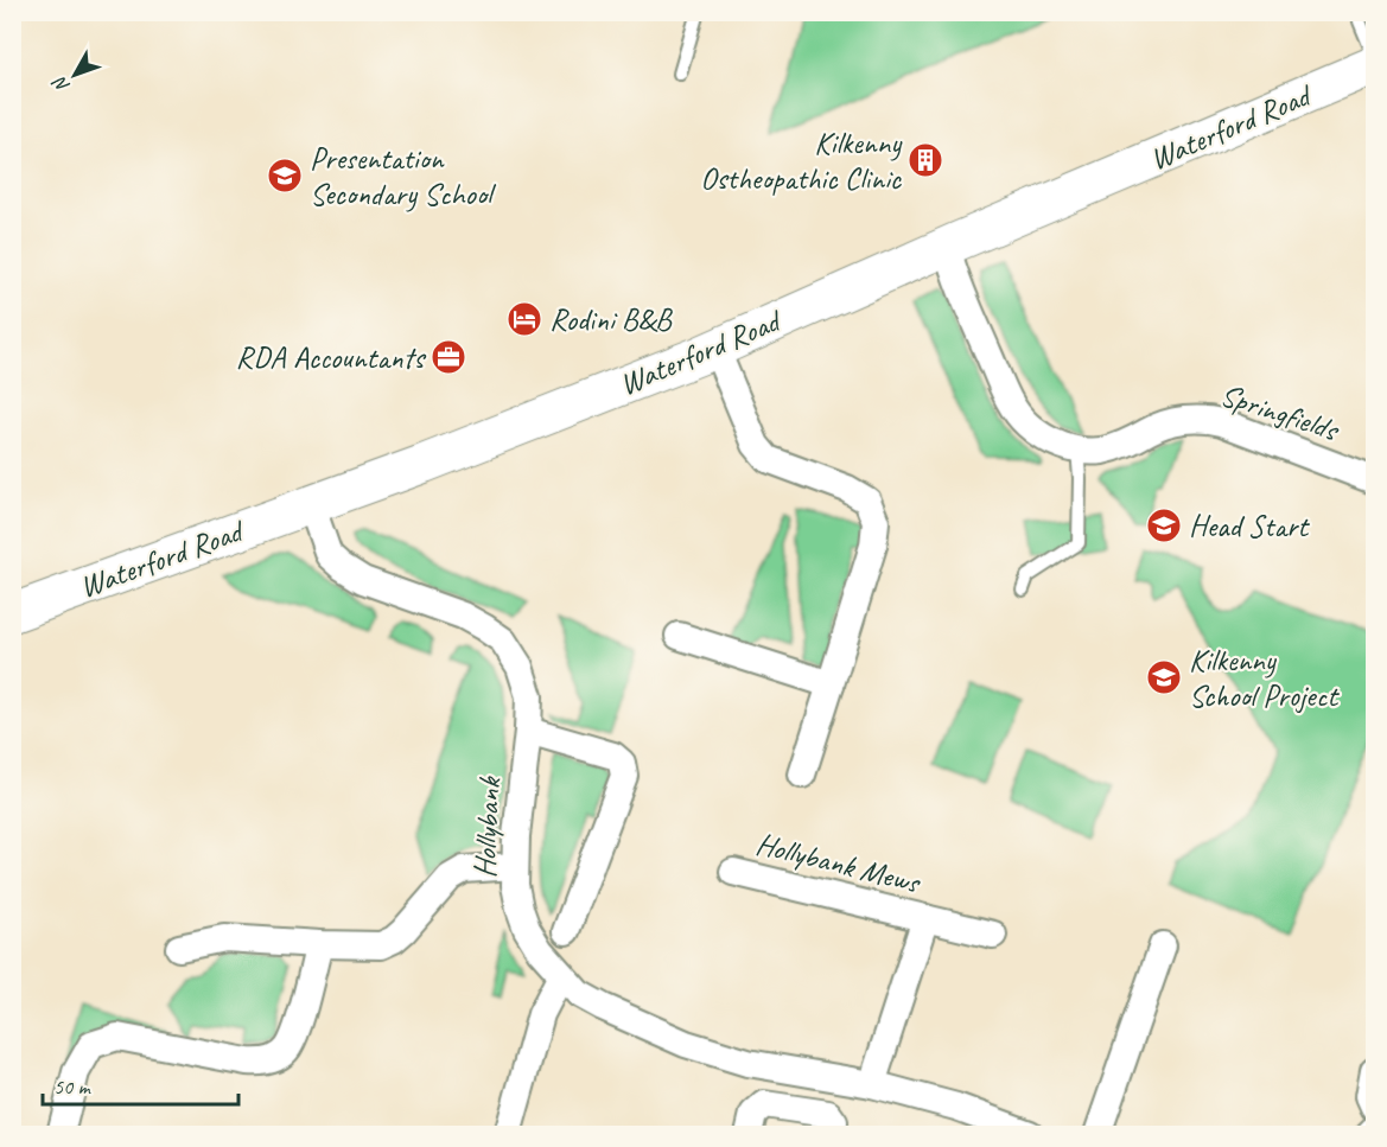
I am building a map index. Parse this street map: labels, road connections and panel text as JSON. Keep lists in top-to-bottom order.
{
  "streets": {
    "main road": ["Waterford Road"],
    "street": ["Springfields", "Hollybank", "Hollybank Mews"]
  },
  "crossings": [
    ["Waterford Road", "Springfields"],
    ["Waterford Road", "Hollybank"],
    ["Hollybank", "Hollybank Mews"]
  ],
  "places": {
    "building": ["Kilkenny Ostheopathic Clinic"],
    "school or university": ["Presentation Secondary School", "Head Start", "Kilkenny School Project"],
    "hotel": ["Rodini B&B"],
    "office": ["RDA Accountants"]
  },
  "scale_bar": "50 m",
  "north": "bottom left"
}
